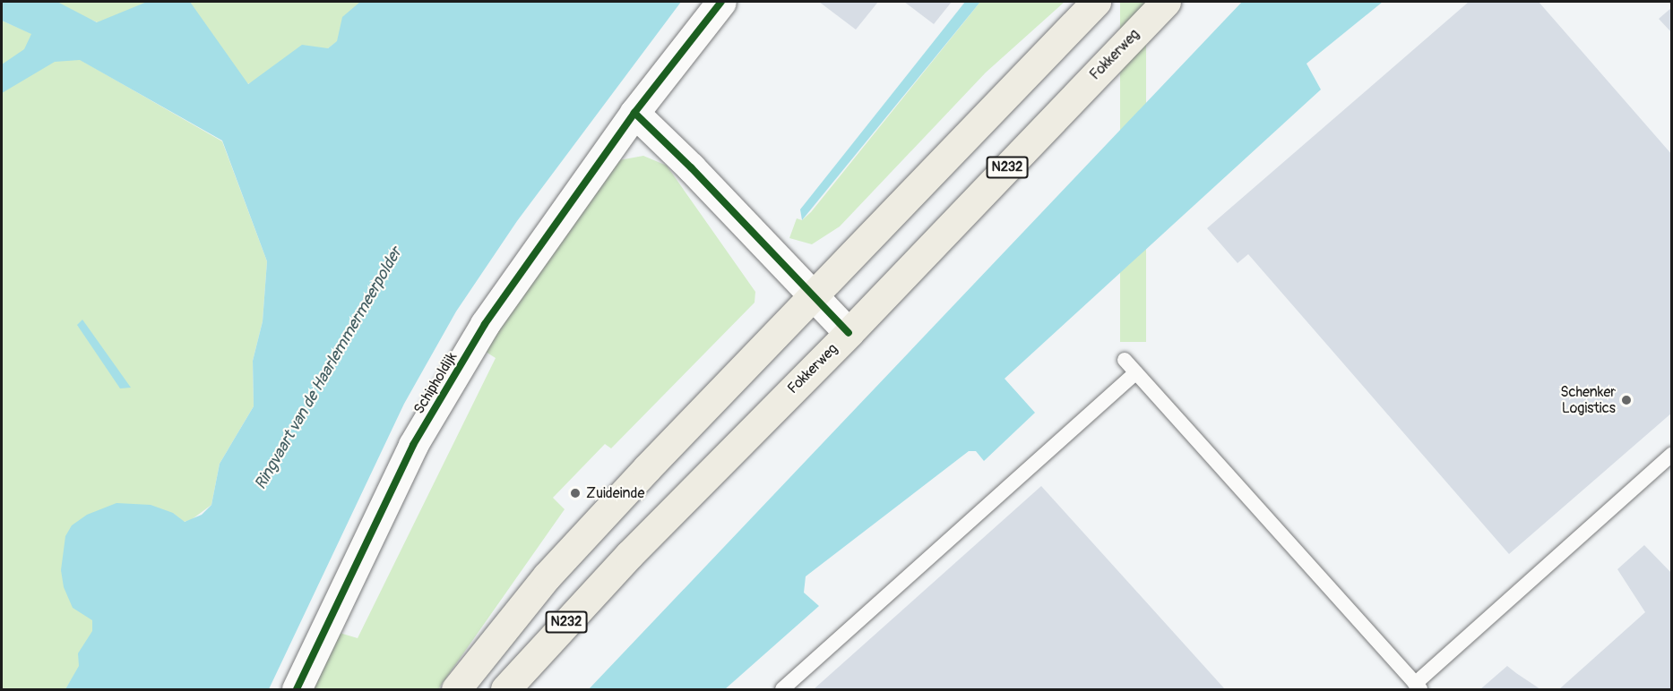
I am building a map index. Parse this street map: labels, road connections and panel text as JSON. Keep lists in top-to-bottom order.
{
  "streets": {
    "main road": ["Fokkerweg", "N232"],
    "street": ["Schipholdijk"]
  },
  "water": ["Ringvaart van de Haarlemmermeerpolder"],
  "places": ["Schenker Logistics", "Zuideinde"]
}
